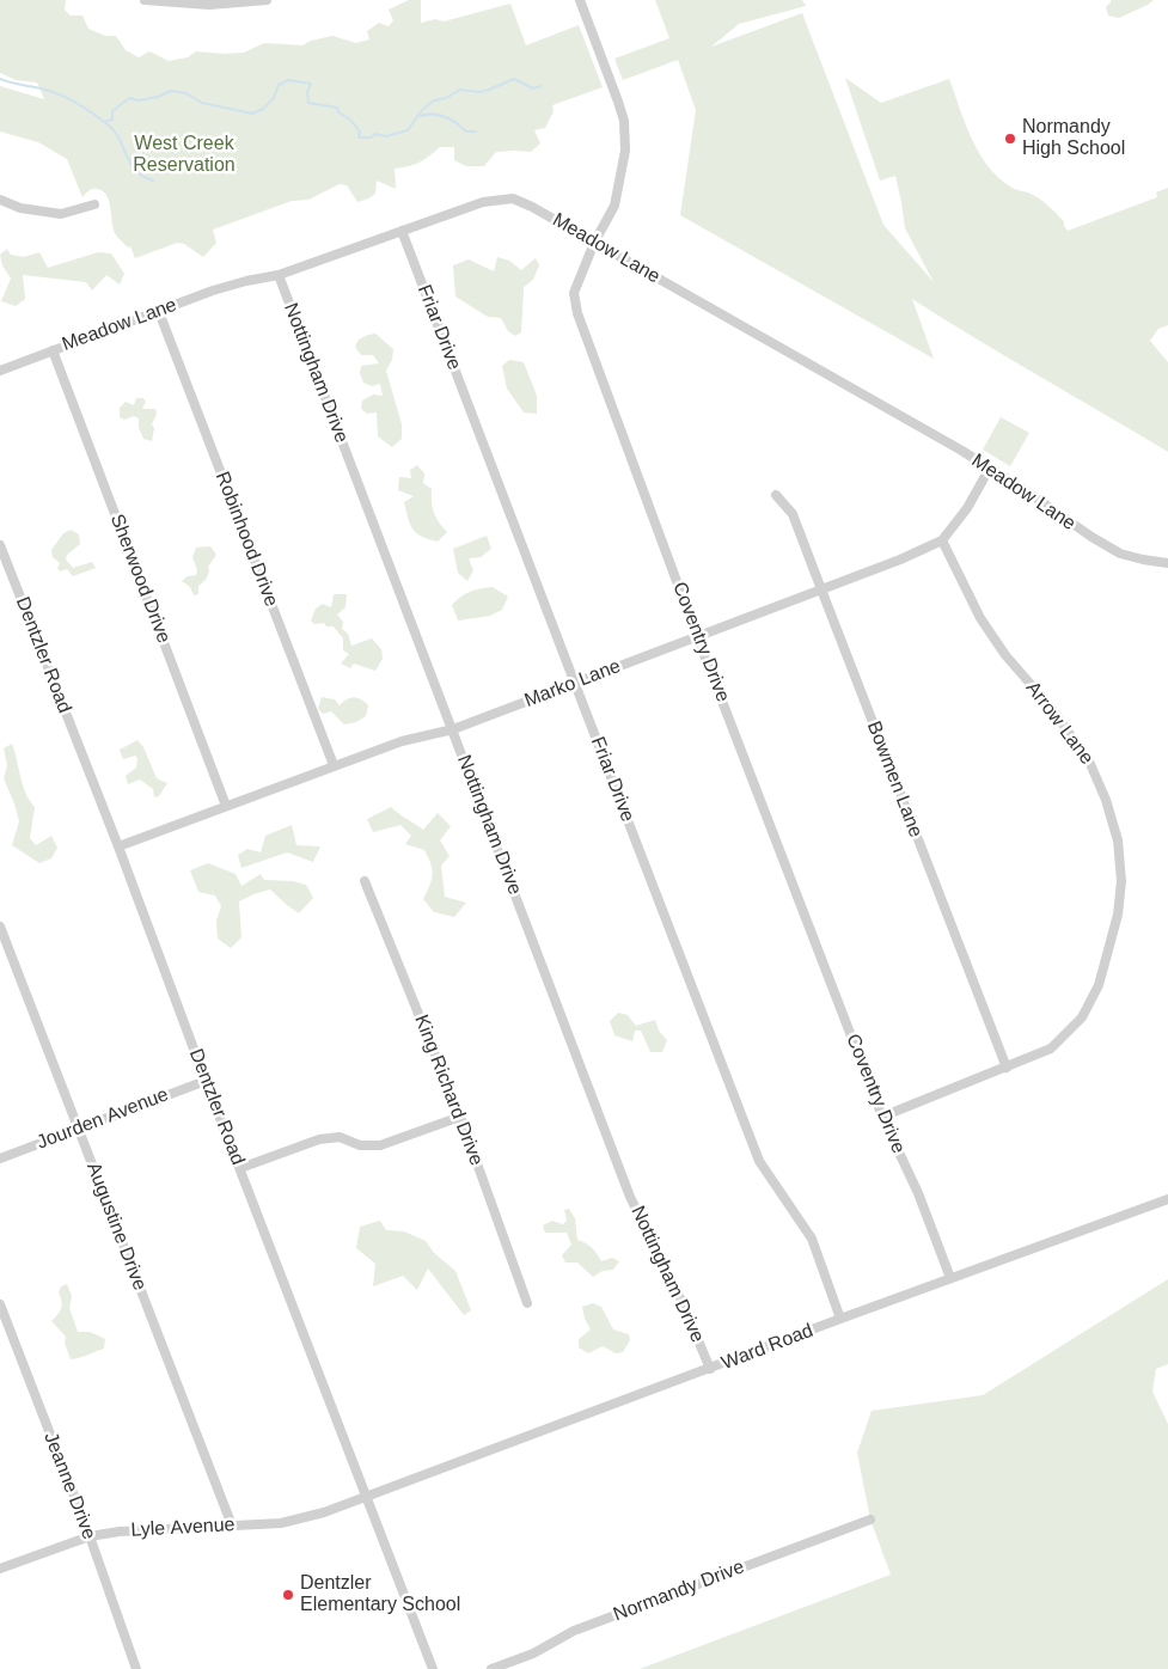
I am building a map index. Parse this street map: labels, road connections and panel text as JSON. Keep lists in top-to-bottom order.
{
  "streets": {
    "street": [
      "Meadow Lane",
      "Friar Drive",
      "Nottingham Drive",
      "Robinhood Drive",
      "Sherwood Drive",
      "Coventry Drive",
      "Dentzler Road",
      "Marko Lane",
      "Arrow Lane",
      "Bowmen Lane",
      "King Richard Drive",
      "Jourden Avenue",
      "Augustine Drive",
      "Ward Road",
      "Jeanne Drive",
      "Lyle Avenue",
      "Normandy Drive"
    ]
  },
  "crossings": [
    ["Meadow Lane", "Friar Drive"],
    ["Meadow Lane", "Nottingham Drive"],
    ["Meadow Lane", "Robinhood Drive"],
    ["Meadow Lane", "Sherwood Drive"],
    ["Meadow Lane", "Coventry Drive"],
    ["Meadow Lane", "Marko Lane"],
    ["Friar Drive", "Marko Lane"],
    ["Friar Drive", "Ward Road"],
    ["Nottingham Drive", "Marko Lane"],
    ["Nottingham Drive", "Ward Road"],
    ["Robinhood Drive", "Marko Lane"],
    ["Sherwood Drive", "Marko Lane"],
    ["Coventry Drive", "Marko Lane"],
    ["Coventry Drive", "Arrow Lane"],
    ["Coventry Drive", "Ward Road"],
    ["Dentzler Road", "Marko Lane"],
    ["Dentzler Road", "Jourden Avenue"],
    ["Dentzler Road", "Ward Road"],
    ["Dentzler Road", "Lyle Avenue"],
    ["Marko Lane", "Arrow Lane"],
    ["Marko Lane", "Bowmen Lane"],
    ["Arrow Lane", "Bowmen Lane"],
    ["Jourden Avenue", "Augustine Drive"],
    ["Augustine Drive", "Lyle Avenue"],
    ["Ward Road", "Lyle Avenue"],
    ["Jeanne Drive", "Lyle Avenue"]
  ],
  "parks": ["West Creek Reservation"],
  "places": ["Normandy High School", "Dentzler Elementary School"]
}
